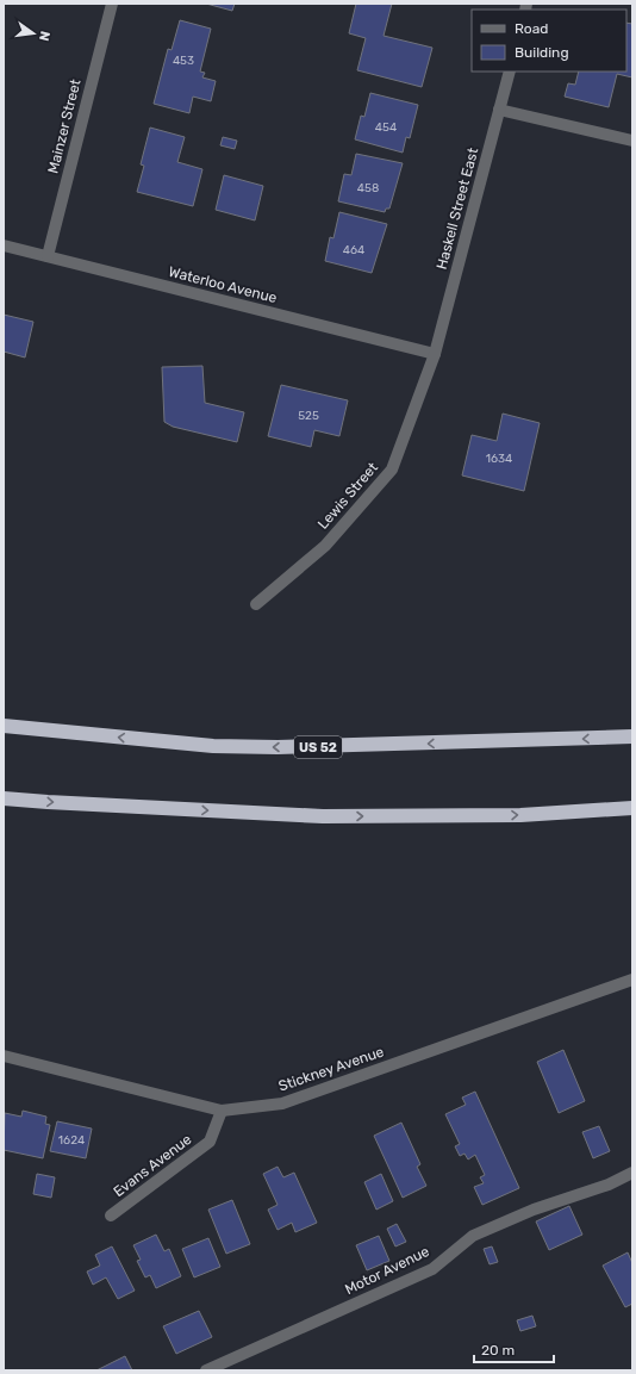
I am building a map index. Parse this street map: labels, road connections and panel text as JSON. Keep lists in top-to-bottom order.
{
  "streets": {
    "highway": ["US 52"],
    "street": [
      "Mainzer Street",
      "Haskell Street East",
      "Waterloo Avenue",
      "Lewis Street",
      "Stickney Avenue",
      "Evans Avenue",
      "Motor Avenue"
    ]
  },
  "crossings": [
    ["Mainzer Street", "Waterloo Avenue"],
    ["Haskell Street East", "Waterloo Avenue"],
    ["Haskell Street East", "Lewis Street"],
    ["Waterloo Avenue", "Lewis Street"],
    ["Stickney Avenue", "Evans Avenue"]
  ],
  "house_numbers": [
    "453",
    "454",
    "458",
    "464",
    "525",
    "1634",
    "1624"
  ],
  "legend": ["Road", "Building"],
  "scale_bar": "20 m",
  "north": "right"
}
